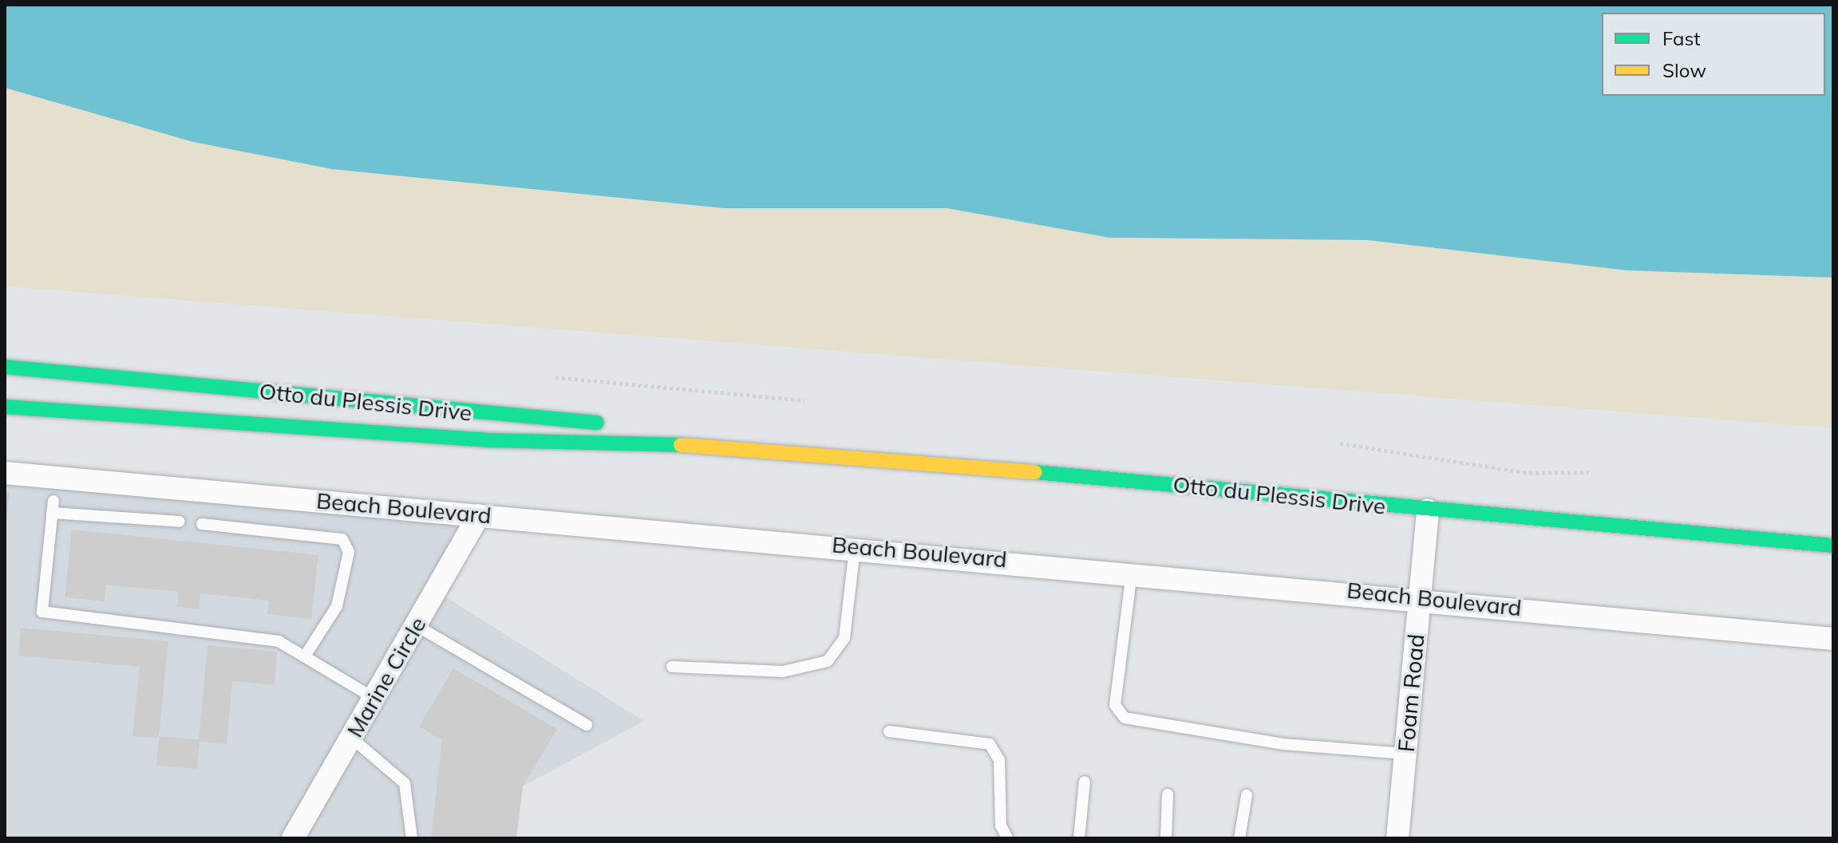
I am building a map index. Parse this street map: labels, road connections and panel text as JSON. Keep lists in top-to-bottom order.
{
  "streets": {
    "main road": ["Otto du Plessis Drive"],
    "street": ["Beach Boulevard", "Marine Circle", "Foam Road"]
  },
  "crossings": [
    ["Otto du Plessis Drive", "Foam Road"],
    ["Beach Boulevard", "Marine Circle"],
    ["Beach Boulevard", "Foam Road"]
  ],
  "legend": ["Fast", "Slow"]
}
